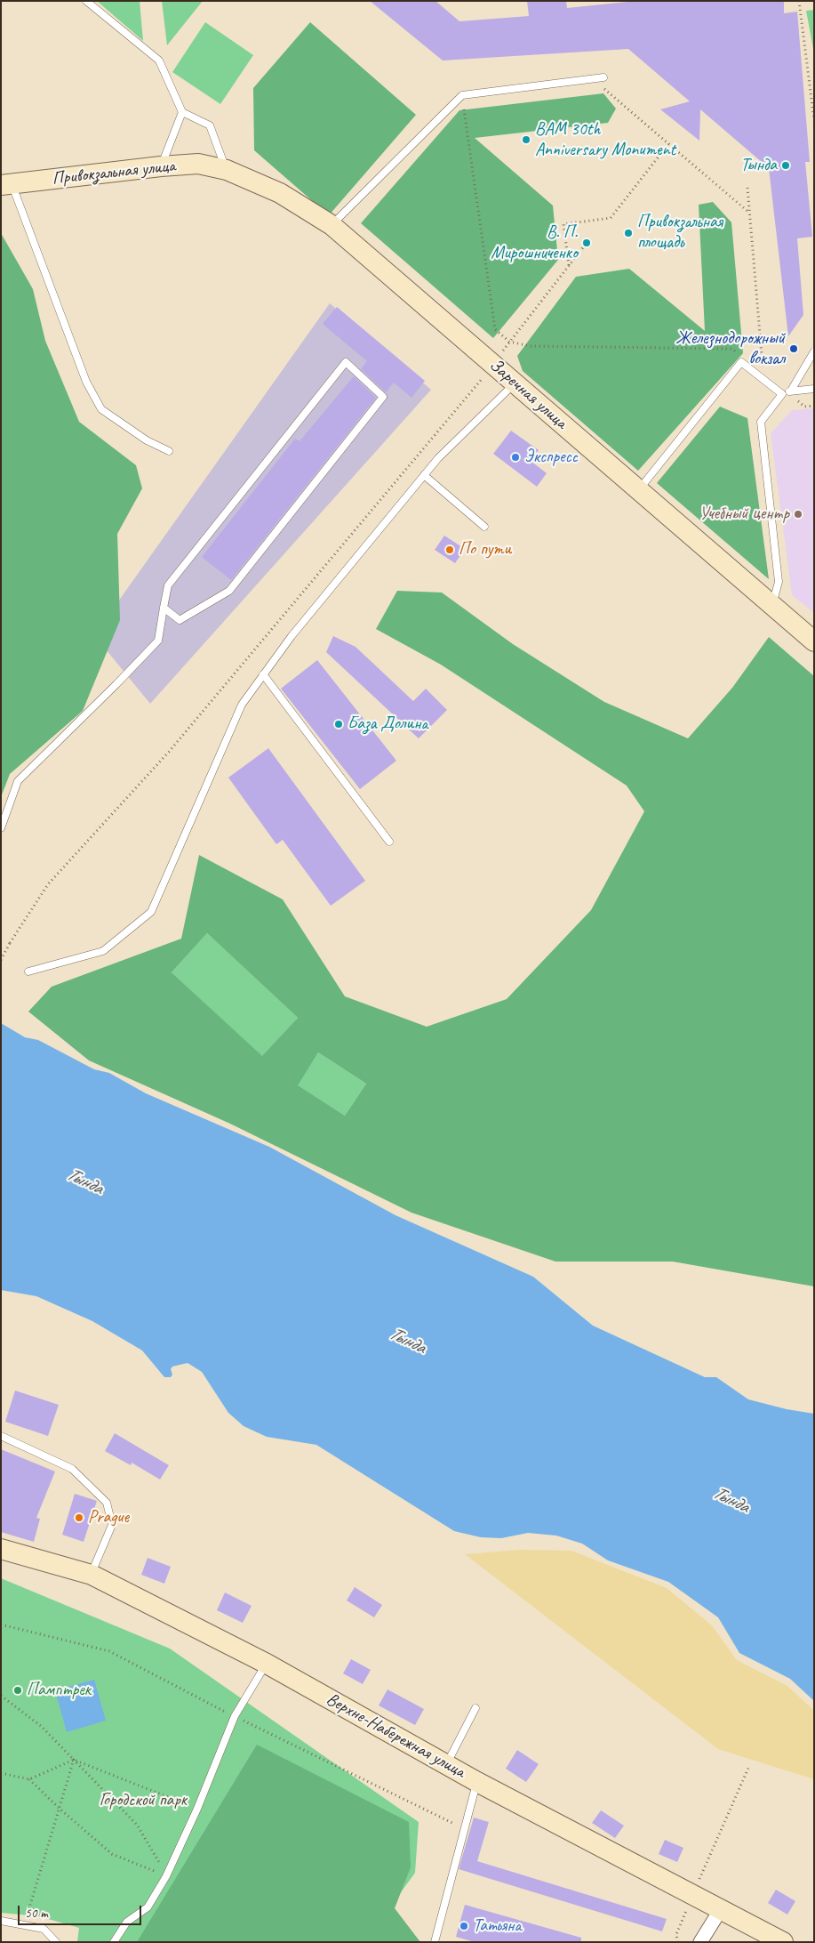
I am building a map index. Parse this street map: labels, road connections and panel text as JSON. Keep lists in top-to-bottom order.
{
  "streets": {
    "street": ["Привокзальная улица", "Заречная улица", "Верхне-Набережная улица"]
  },
  "crossings": [
    ["Привокзальная улица", "Заречная улица"]
  ],
  "water": ["Тында"],
  "parks": ["Городской парк"],
  "places": [
    "BAM 30th Anniversary Monument",
    "Тында",
    "Привокзальная площадь",
    "В. П. Мирошниченко",
    "Железнодорожный вокзал",
    "Экспресс",
    "Учебный центр",
    "По пути",
    "База Долина",
    "Prague",
    "Памптрек",
    "Татьяна"
  ],
  "scale_bar": "50 m"
}
